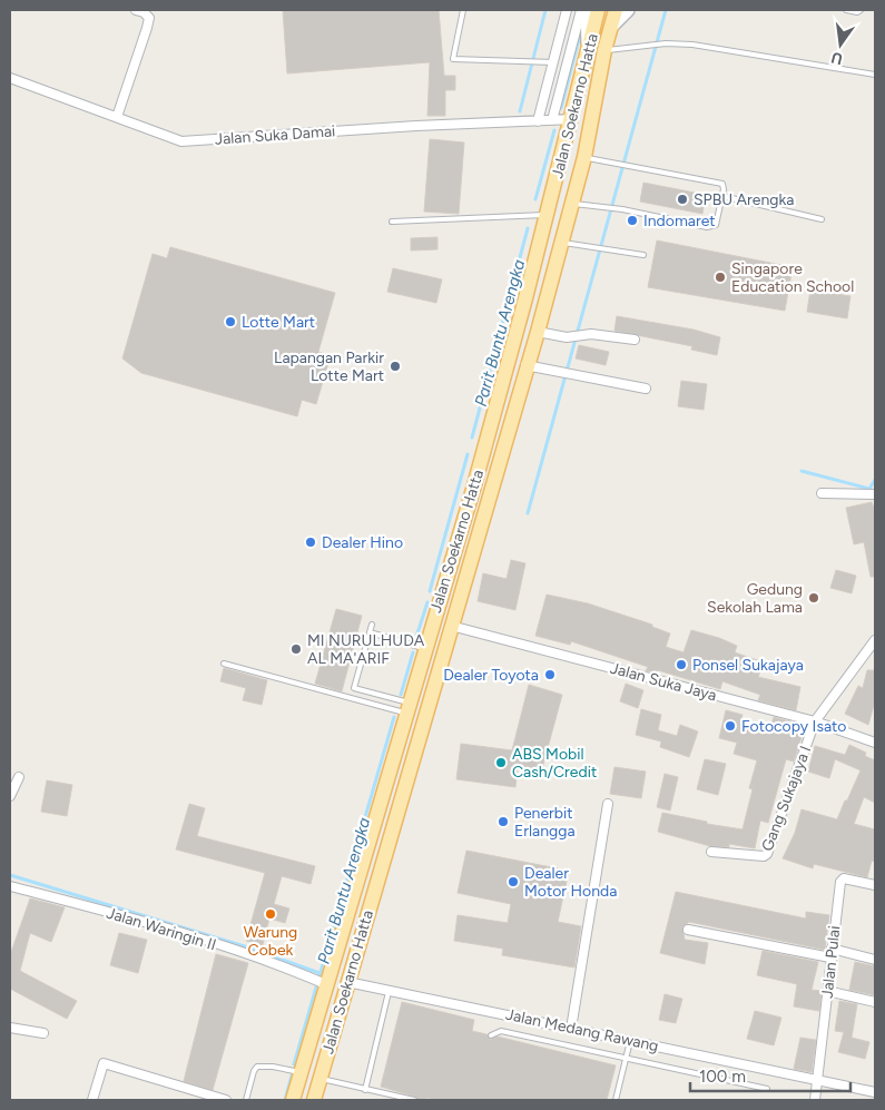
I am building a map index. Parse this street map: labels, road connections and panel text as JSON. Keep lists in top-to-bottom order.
{
  "streets": {
    "main road": ["Jalan Soekarno Hatta"],
    "street": [
      "Jalan Suka Damai",
      "Jalan Suka Jaya",
      "Gang Sukajaya I",
      "Jalan Waringin II",
      "Jalan Pulai",
      "Jalan Medang Rawang"
    ]
  },
  "crossings": [
    ["Jalan Soekarno Hatta", "Jalan Suka Damai"],
    ["Jalan Soekarno Hatta", "Jalan Suka Jaya"],
    ["Jalan Soekarno Hatta", "Jalan Waringin II"],
    ["Jalan Soekarno Hatta", "Jalan Medang Rawang"],
    ["Jalan Suka Jaya", "Gang Sukajaya I"],
    ["Jalan Pulai", "Jalan Medang Rawang"]
  ],
  "water": ["Parit Buntu Arengka"],
  "places": [
    "SPBU Arengka",
    "Indomaret",
    "Singapore Education School",
    "Lotte Mart",
    "Lapangan Parkir Lotte Mart",
    "Dealer Hino",
    "Gedung Sekolah Lama",
    "MI NURULHUDA AL MA'ARIF",
    "Ponsel Sukajaya",
    "Dealer Toyota",
    "Fotocopy Isato",
    "ABS Mobil Cash/Credit",
    "Penerbit Erlangga",
    "Dealer Motor Honda",
    "Warung Cobek"
  ],
  "scale_bar": "100 m",
  "north": "bottom"
}
